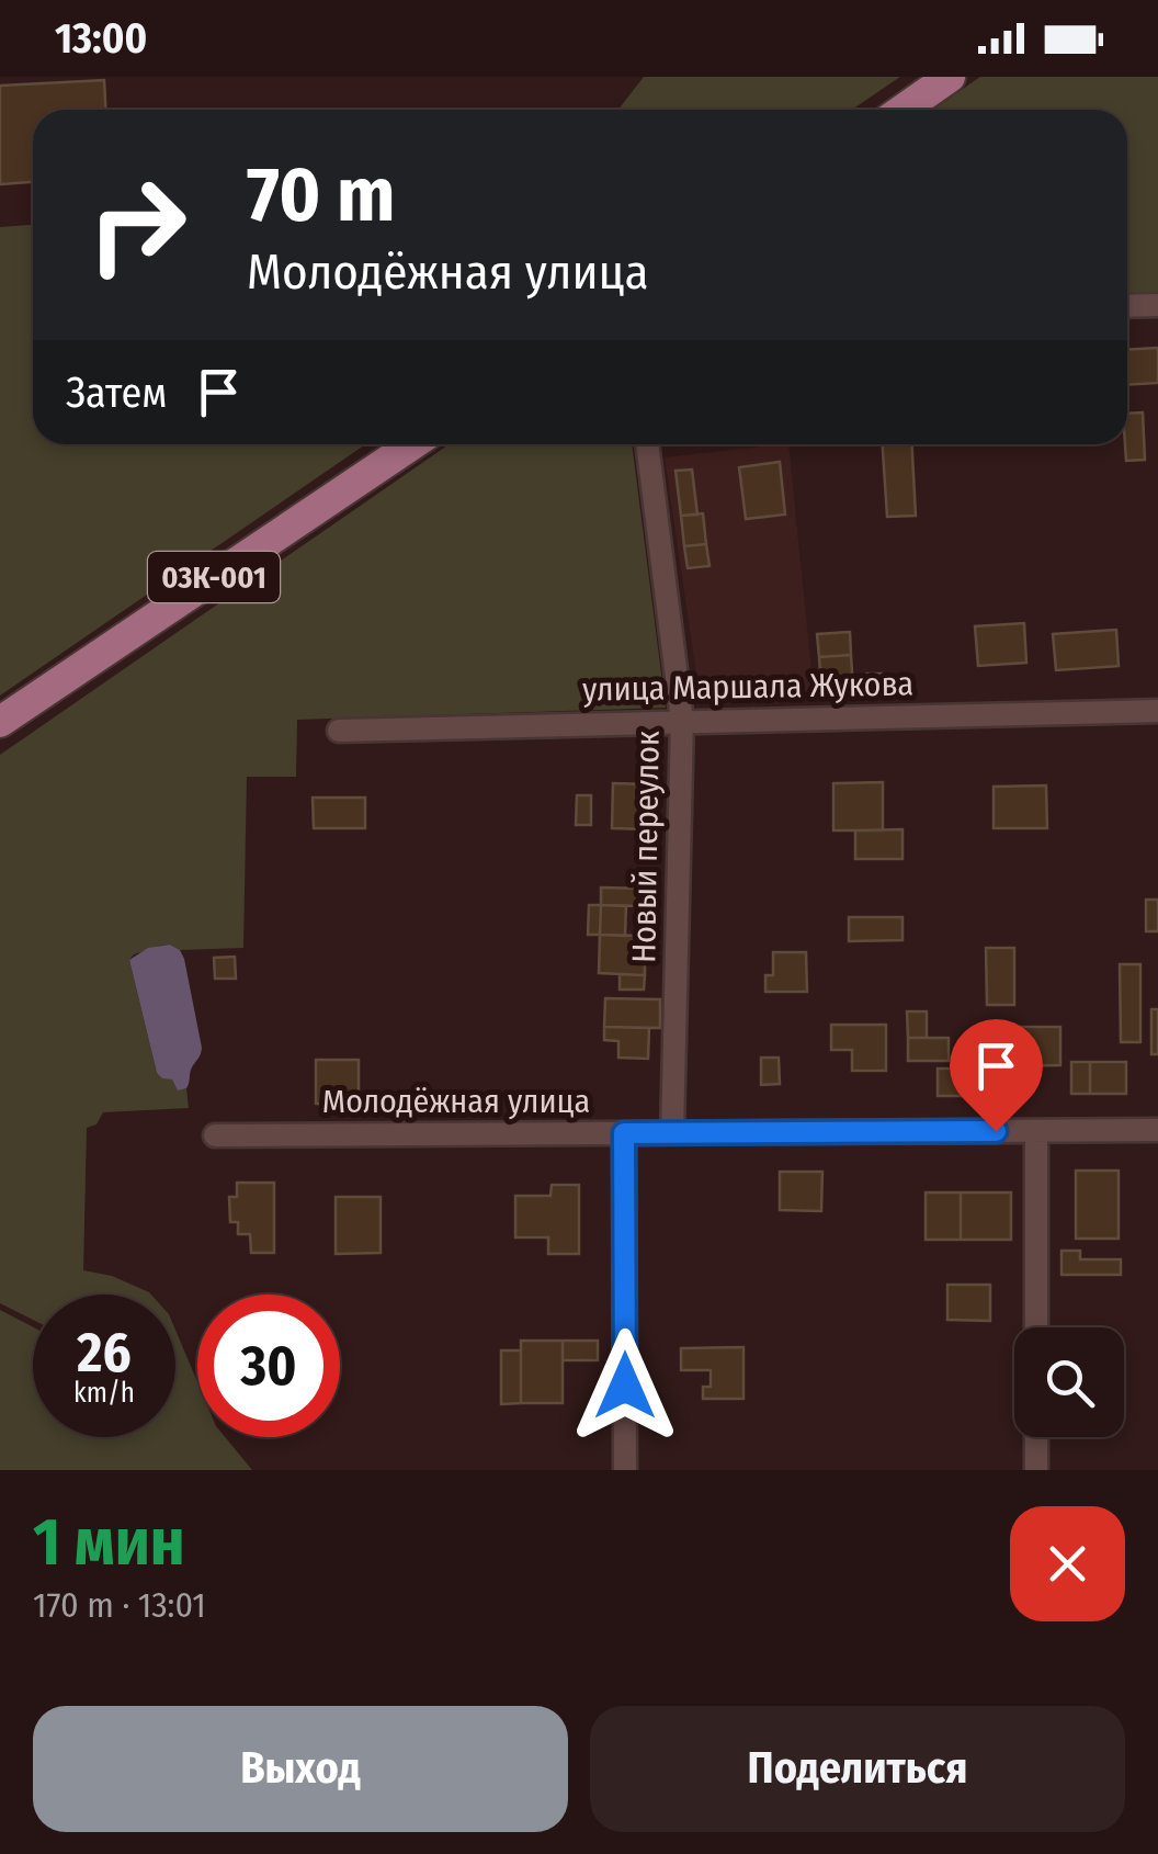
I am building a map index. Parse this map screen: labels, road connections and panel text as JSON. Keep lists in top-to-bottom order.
{
  "streets": {
    "main road": ["03К-001"],
    "street": ["улица Маршала Жукова", "Новый переулок", "Молодёжная улица"]
  },
  "crossings": [
    ["улица Маршала Жукова", "Новый переулок"],
    ["Новый переулок", "Молодёжная улица"]
  ],
  "page": {
    "status": "13:00",
    "turn": ["70 m", "Молодёжная улица"],
    "then": "Затем",
    "speed": "26 km/h",
    "limit": "30",
    "heading": ["1 мин", "170 m · 13:01"],
    "buttons": ["Выход", "Поделиться"]
  }
}
